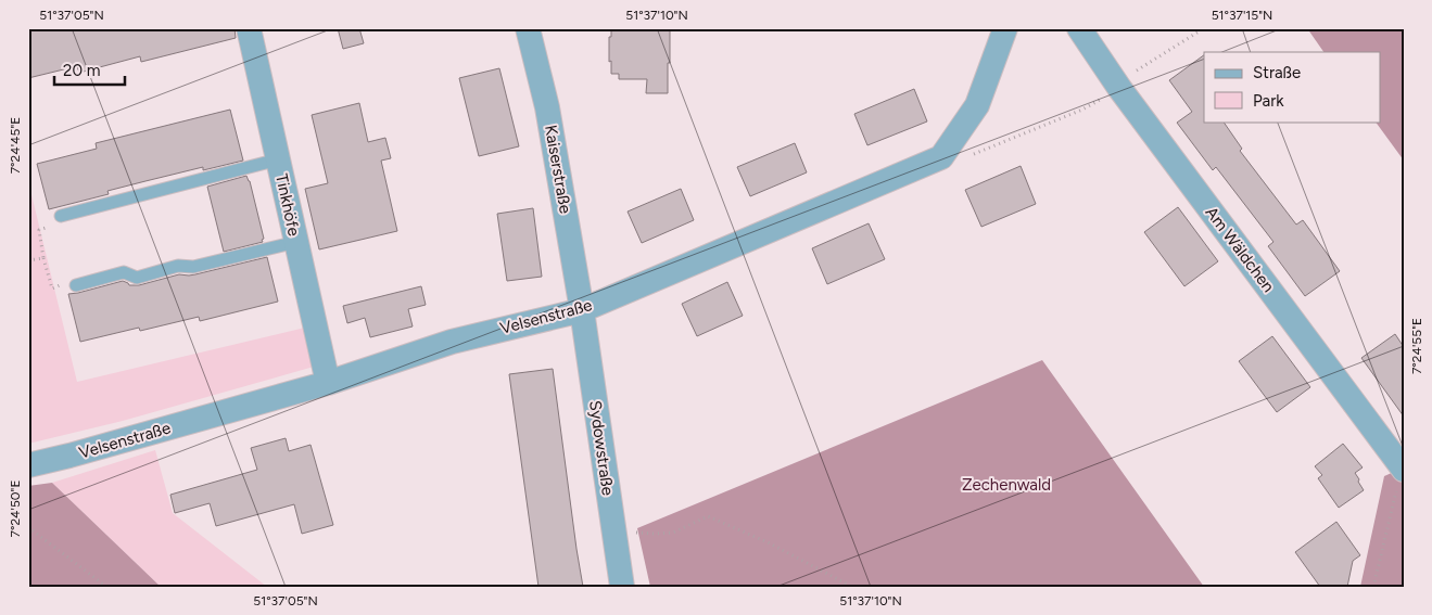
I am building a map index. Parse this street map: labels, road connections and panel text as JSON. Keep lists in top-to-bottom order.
{
  "streets": {
    "street": [
      "Kaiserstraße",
      "Tinkhöfe",
      "Am Wäldchen",
      "Velsenstraße",
      "Sydowstraße"
    ]
  },
  "crossings": [
    ["Kaiserstraße", "Velsenstraße"],
    ["Kaiserstraße", "Sydowstraße"],
    ["Tinkhöfe", "Velsenstraße"],
    ["Velsenstraße", "Sydowstraße"]
  ],
  "parks": ["Zechenwald"],
  "legend": ["Straße", "Park"],
  "scale_bar": "20 m",
  "coordinates": [
    "51°37'05\"N",
    "51°37'10\"N",
    "51°37'15\"N",
    "7°24'45\"E",
    "7°24'55\"E",
    "7°24'50\"E"
  ]
}
